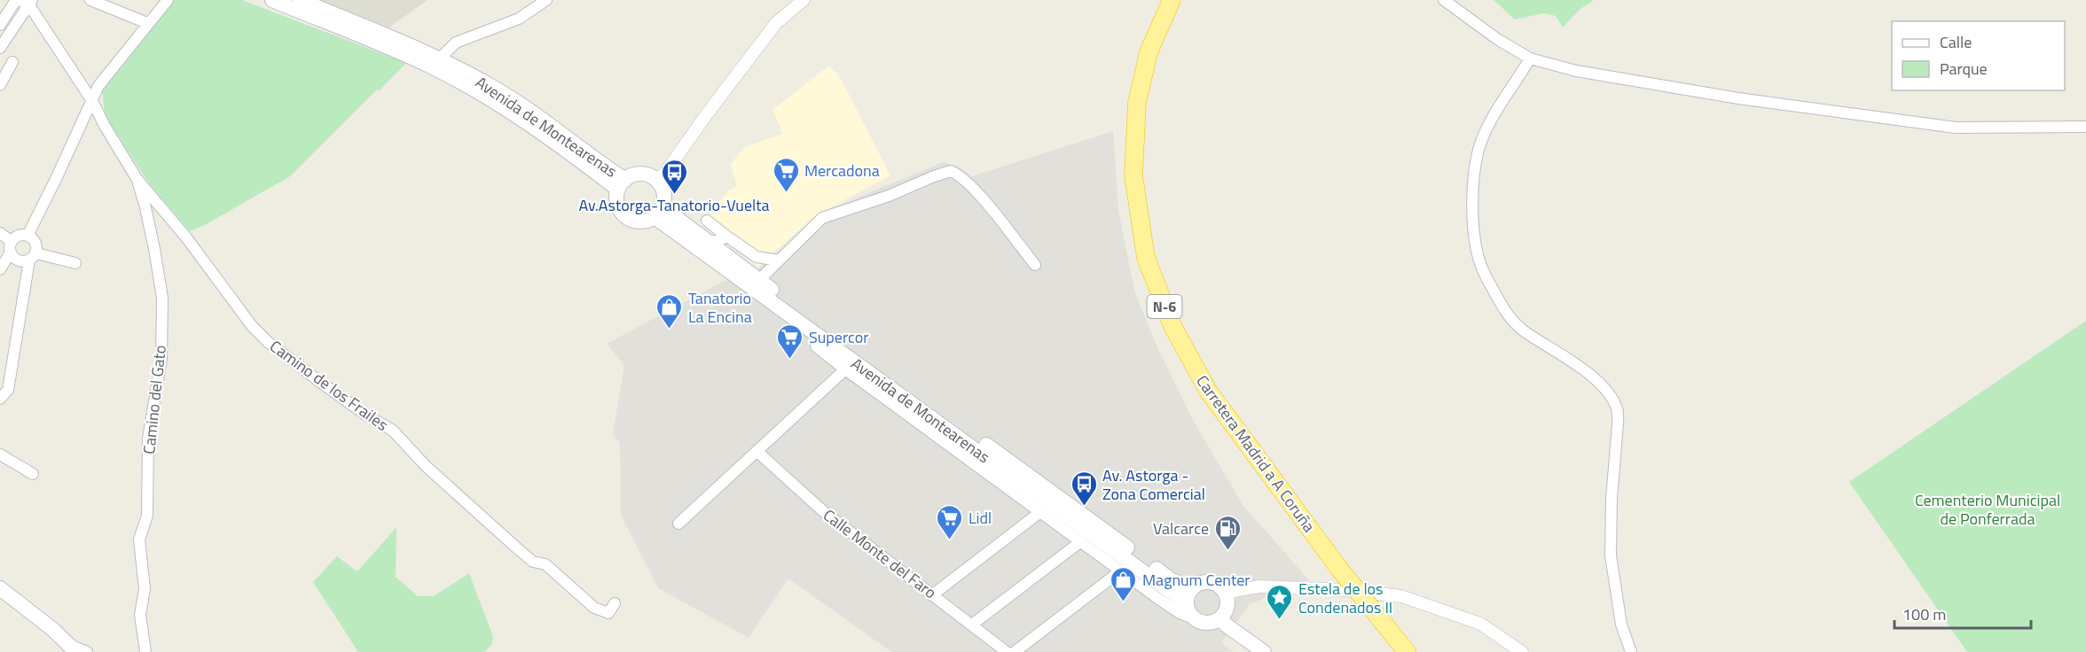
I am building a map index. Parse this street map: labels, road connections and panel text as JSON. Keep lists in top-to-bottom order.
{
  "streets": {
    "highway": ["N-6", "Carretera Madrid a A Coruña"],
    "main road": ["Avenida de Montearenas"],
    "street": ["Camino de los Frailes", "Camino del Gato", "Calle Monte del Faro"]
  },
  "crossings": [
    ["Camino de los Frailes", "Camino del Gato"]
  ],
  "parks": ["Cementerio Municipal de Ponferrada"],
  "places": {
    "supermarket": ["Mercadona", "Supercor", "Lidl"],
    "bus stop": ["Av.Astorga-Tanatorio-Vuelta", "Av. Astorga - Zona Comercial"],
    "shop": ["Tanatorio La Encina", "Magnum Center"],
    "fuel station": ["Valcarce"],
    "place": ["Estela de los Condenados II"]
  },
  "legend": ["Calle", "Parque"],
  "scale_bar": "100 m"
}
